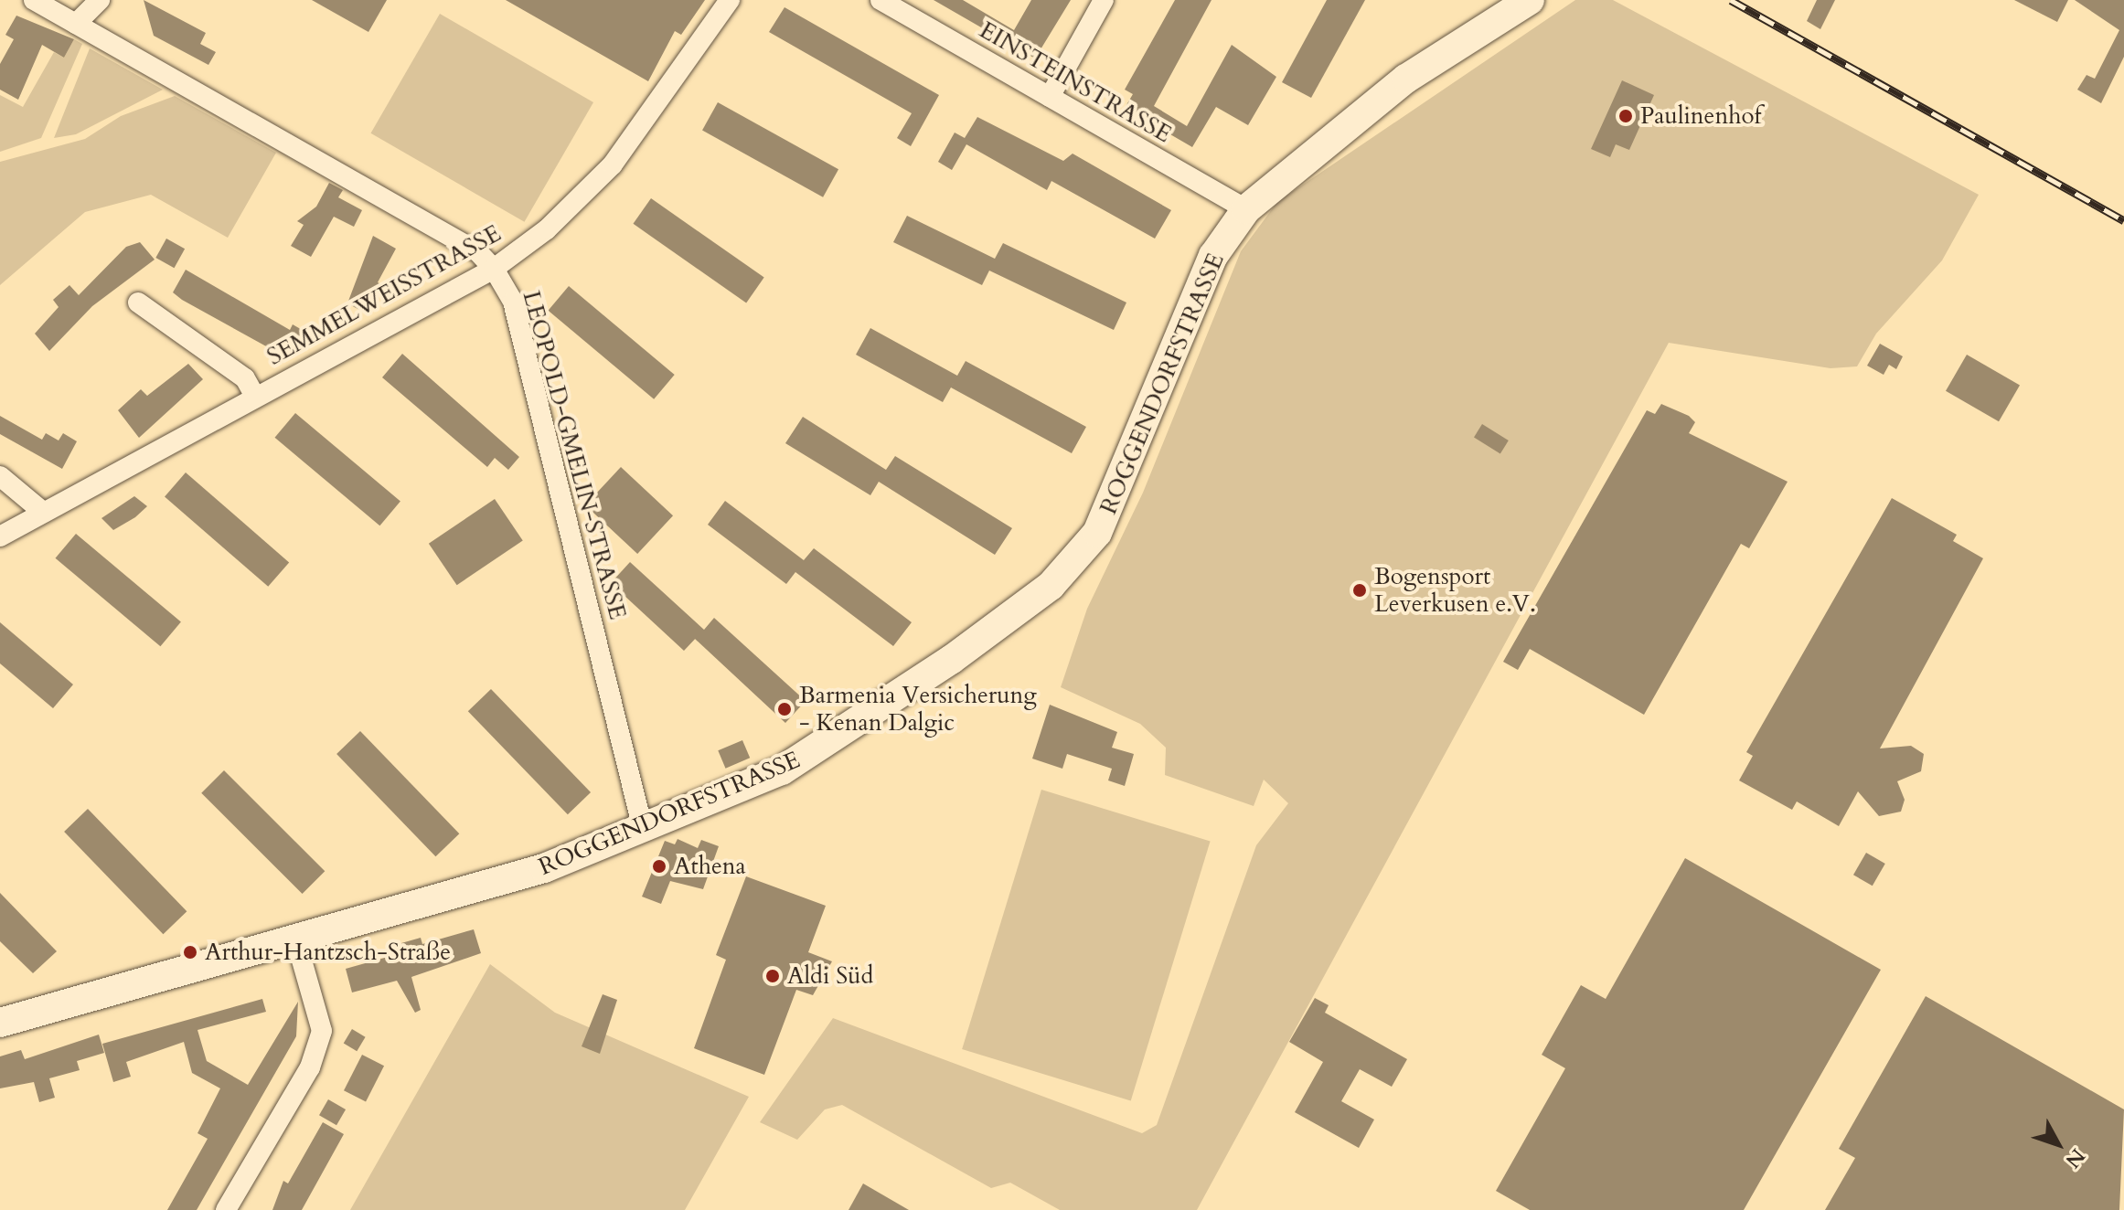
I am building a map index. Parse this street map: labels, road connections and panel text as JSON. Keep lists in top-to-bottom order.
{
  "streets": {
    "street": [
      "EINSTEINSTRASSE",
      "SEMMELWEISSTRASSE",
      "ROGGENDORFSTRASSE",
      "LEOPOLD-GMELIN-STRASSE"
    ]
  },
  "crossings": [
    ["EINSTEINSTRASSE", "ROGGENDORFSTRASSE"],
    ["SEMMELWEISSTRASSE", "LEOPOLD-GMELIN-STRASSE"],
    ["ROGGENDORFSTRASSE", "LEOPOLD-GMELIN-STRASSE"]
  ],
  "places": [
    "Paulinenhof",
    "Bogensport Leverkusen e.V.",
    "Barmenia Versicherung - Kenan Dalgic",
    "Athena",
    "Arthur-Hantzsch-Straße",
    "Aldi Süd"
  ],
  "north": "bottom right"
}
